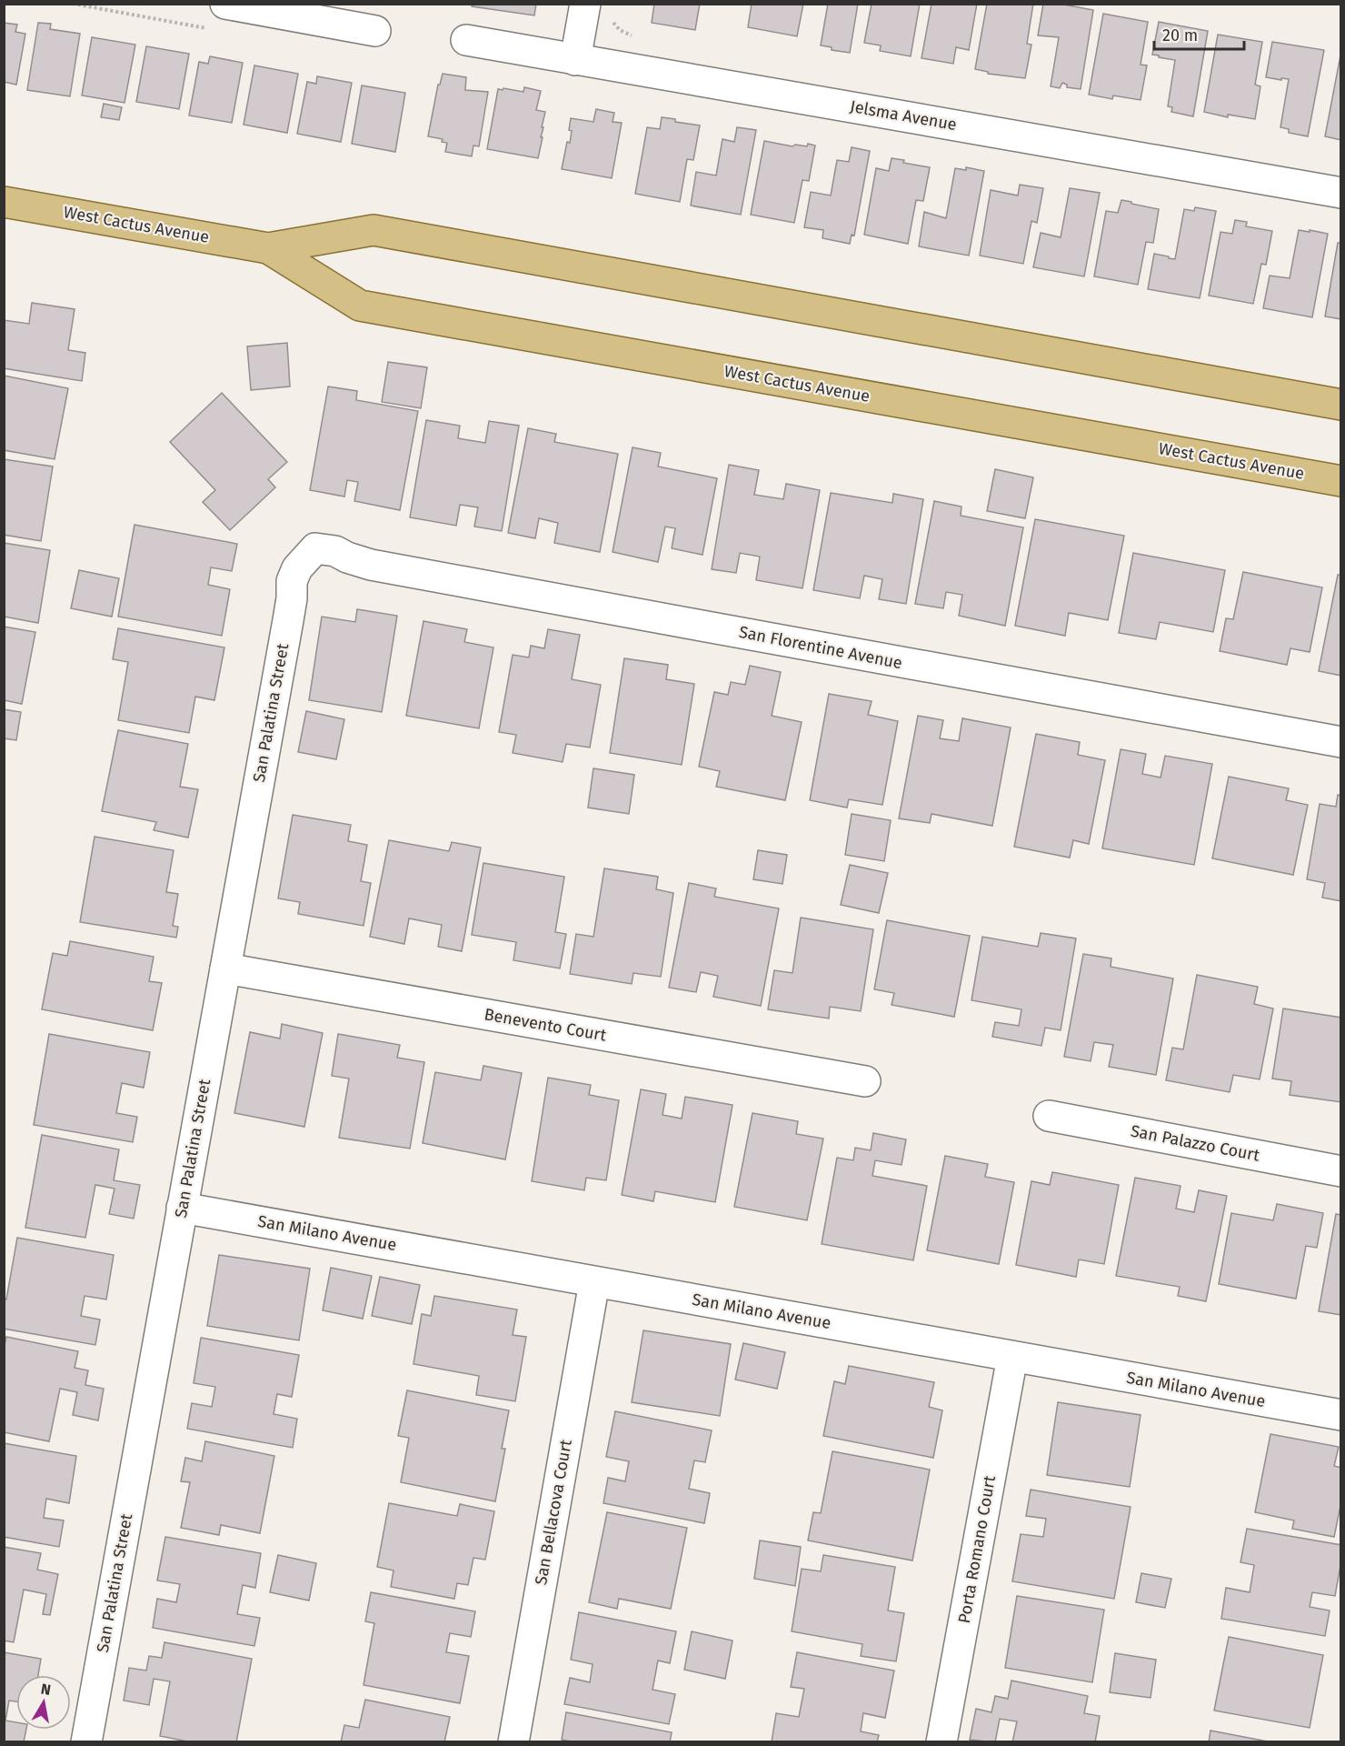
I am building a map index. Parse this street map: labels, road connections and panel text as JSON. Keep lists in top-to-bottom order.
{
  "streets": {
    "main road": ["West Cactus Avenue"],
    "street": [
      "Jelsma Avenue",
      "San Florentine Avenue",
      "San Palatina Street",
      "Benevento Court",
      "San Palazzo Court",
      "San Milano Avenue",
      "San Bellacova Court",
      "Porta Romano Court"
    ]
  },
  "crossings": [
    ["San Florentine Avenue", "San Palatina Street"],
    ["San Palatina Street", "Benevento Court"],
    ["San Palatina Street", "San Milano Avenue"],
    ["San Milano Avenue", "San Bellacova Court"],
    ["San Milano Avenue", "Porta Romano Court"]
  ],
  "scale_bar": "20 m",
  "north": "top"
}
